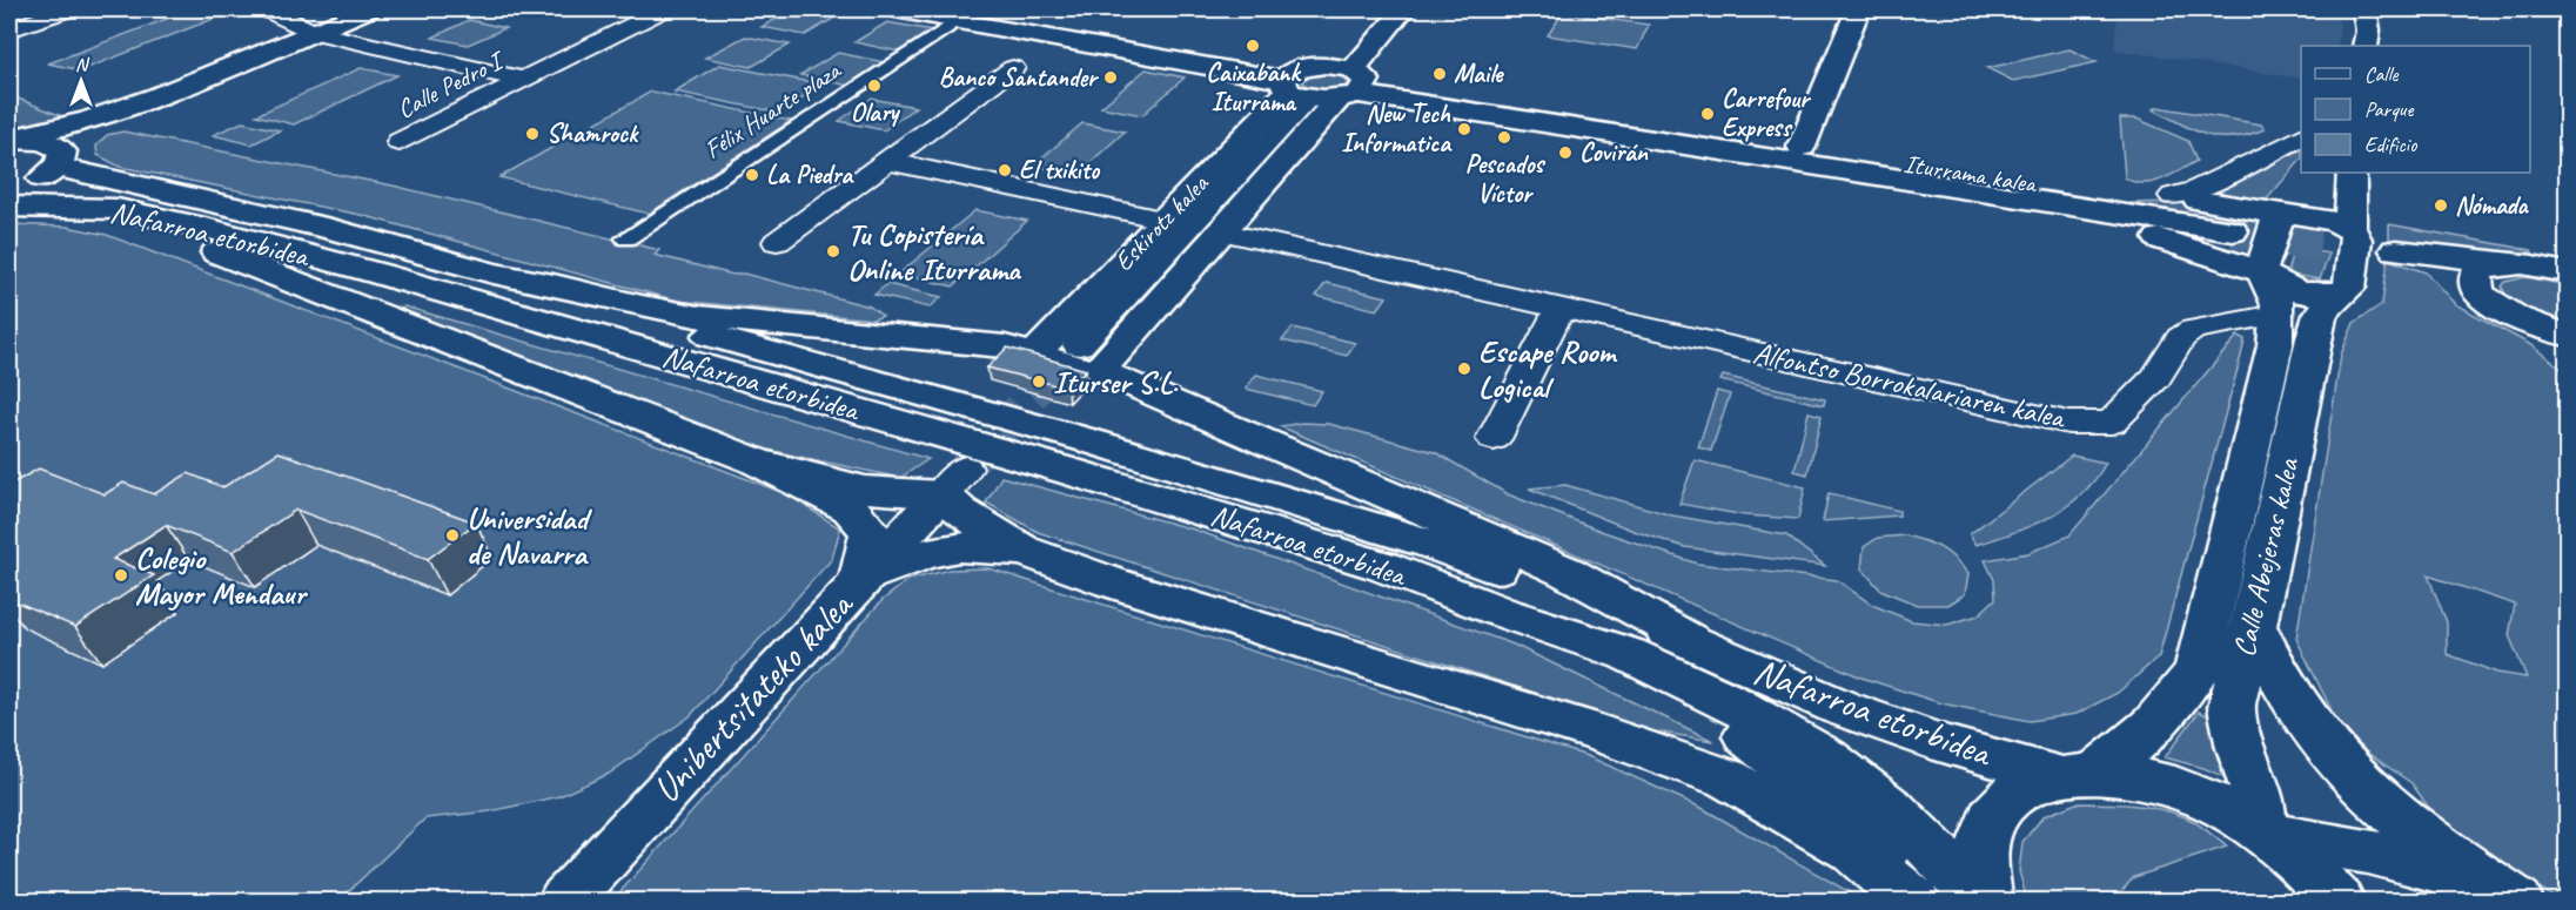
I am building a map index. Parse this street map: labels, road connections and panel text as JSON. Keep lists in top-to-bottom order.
{
  "streets": {
    "main road": [
      "Iturrama kalea",
      "Eskirotz kalea",
      "Nafarroa etorbidea",
      "Calle Abejeras kalea",
      "Unibertsitateko kalea"
    ],
    "street": ["Calle Pedro I", "Félix Huarte plaza", "Alfontso Borrokalariaren kalea"]
  },
  "crossings": [
    ["Félix Huarte plaza", "Iturrama kalea"],
    ["Iturrama kalea", "Eskirotz kalea"],
    ["Iturrama kalea", "Alfontso Borrokalariaren kalea"],
    ["Iturrama kalea", "Calle Abejeras kalea"],
    ["Eskirotz kalea", "Nafarroa etorbidea"],
    ["Eskirotz kalea", "Alfontso Borrokalariaren kalea"],
    ["Nafarroa etorbidea", "Calle Abejeras kalea"],
    ["Alfontso Borrokalariaren kalea", "Calle Abejeras kalea"]
  ],
  "places": [
    "Caixabank Iturrama",
    "Maile",
    "Banco Santander",
    "Olary",
    "Carrefour Express",
    "New Tech Informatica",
    "Shamrock",
    "Pescados Víctor",
    "Covirán",
    "El txikito",
    "La Piedra",
    "Nómada",
    "Tu Copistería Online Iturrama",
    "Escape Room Logical",
    "Iturser S.L.",
    "Universidad de Navarra",
    "Colegio Mayor Mendaur"
  ],
  "legend": ["Calle", "Parque", "Edificio"],
  "north": "top"
}
